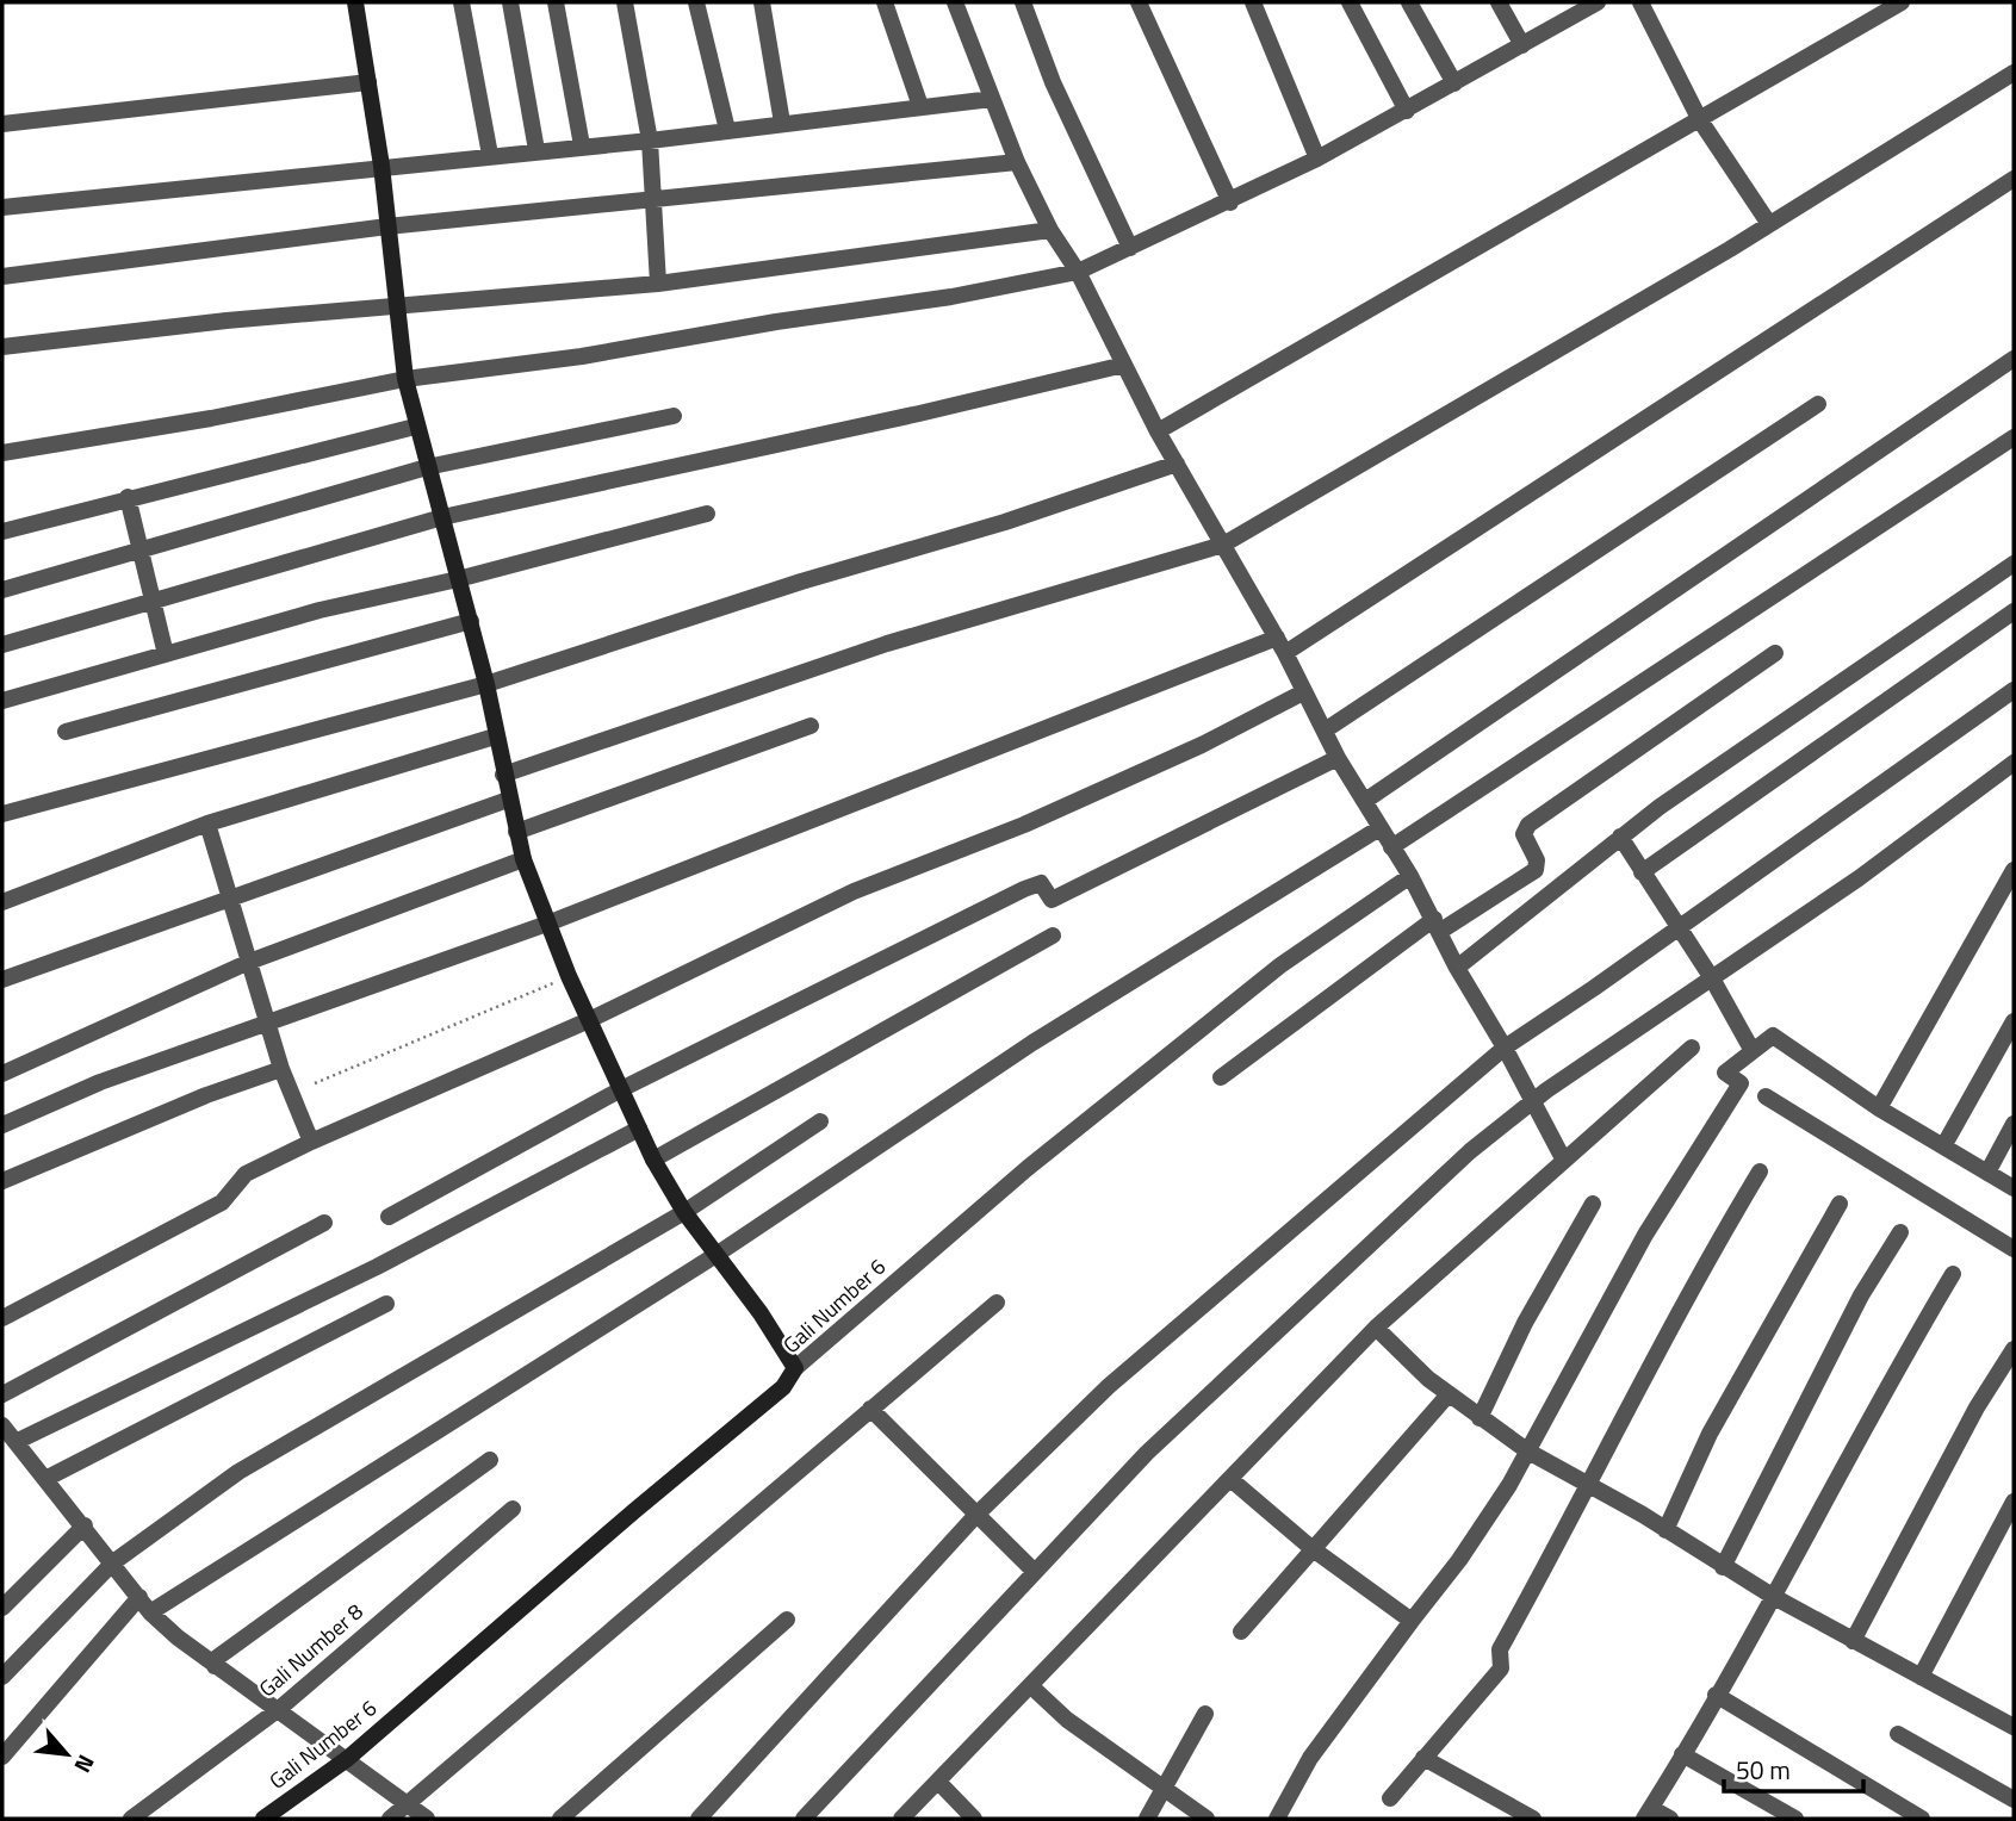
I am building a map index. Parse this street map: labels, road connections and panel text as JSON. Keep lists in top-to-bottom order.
{
  "streets": {
    "street": ["Gali Number 6", "Gali Number 8"]
  },
  "scale_bar": "50 m",
  "north": "bottom right"
}
